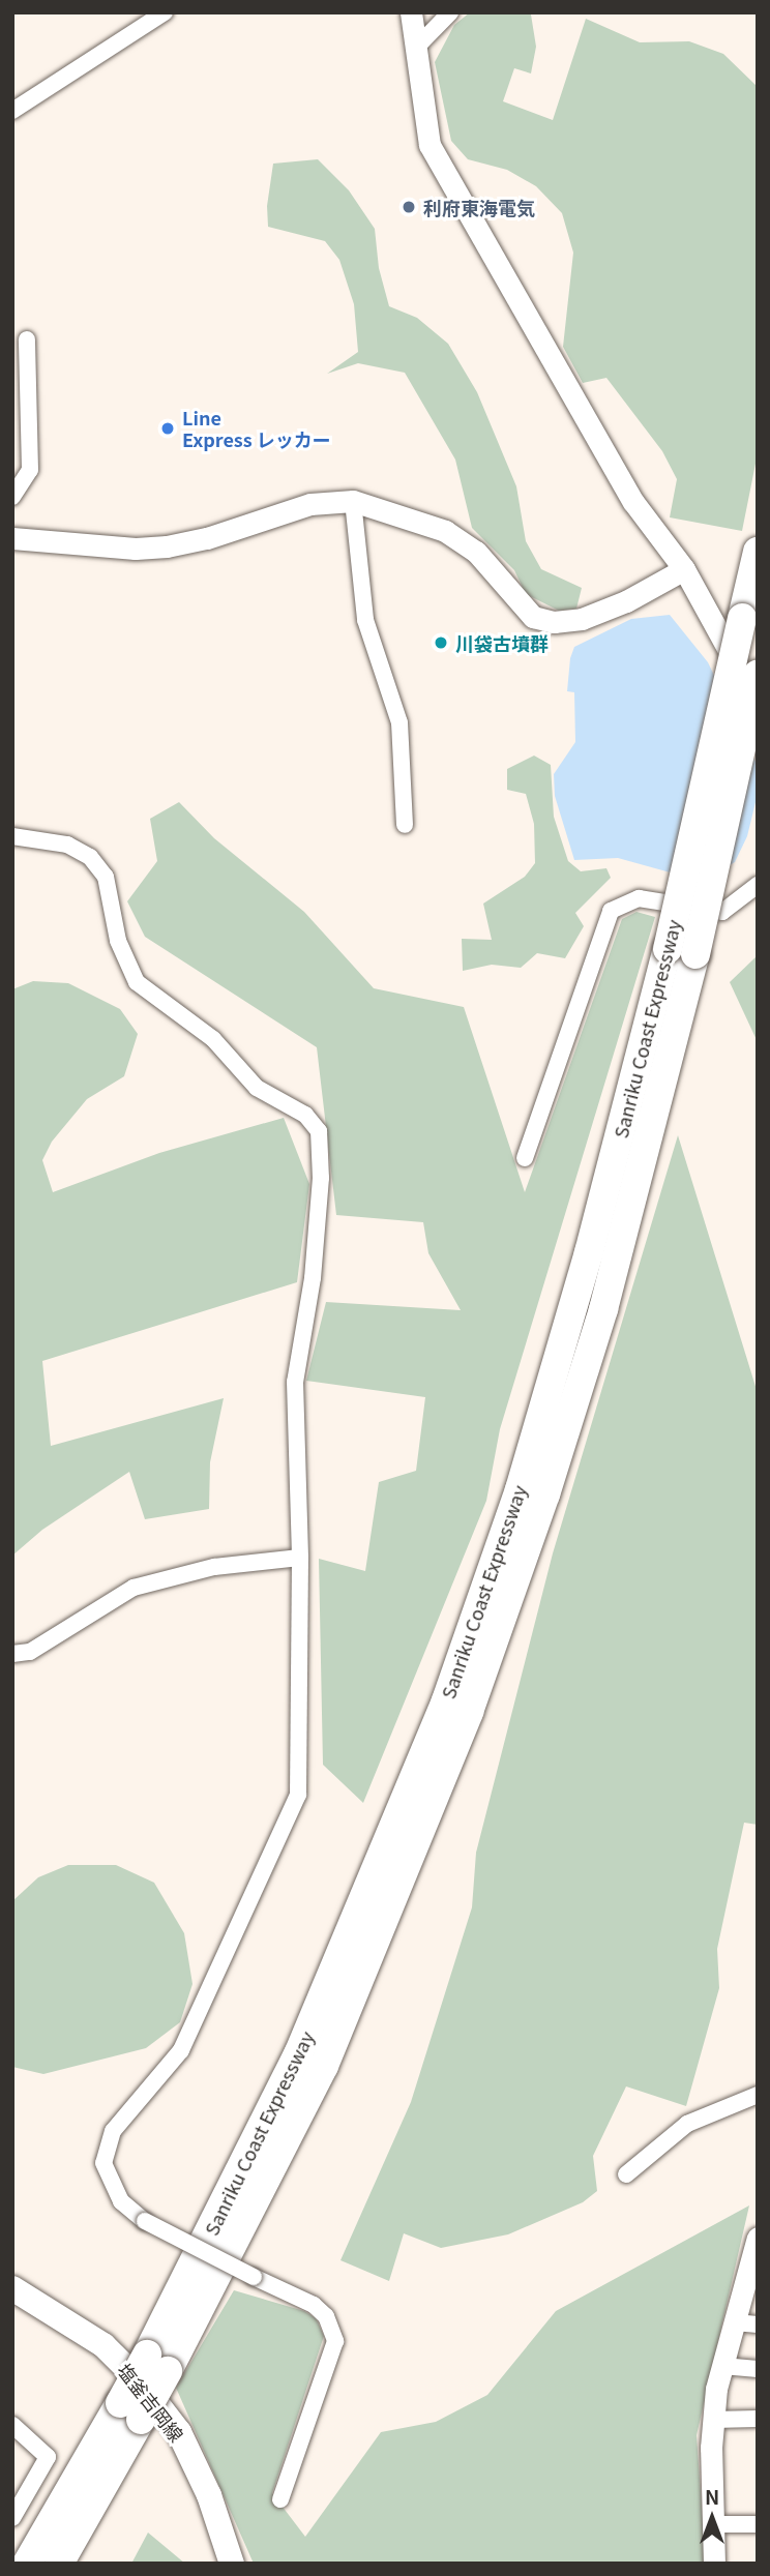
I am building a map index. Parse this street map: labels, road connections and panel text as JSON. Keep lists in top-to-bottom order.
{
  "streets": {
    "highway": ["Sanriku Coast Expressway"],
    "main road": ["塩釜吉岡線"]
  },
  "places": ["利府東海電気", "Line Express レッカー", "川袋古墳群"],
  "north": "top"
}
